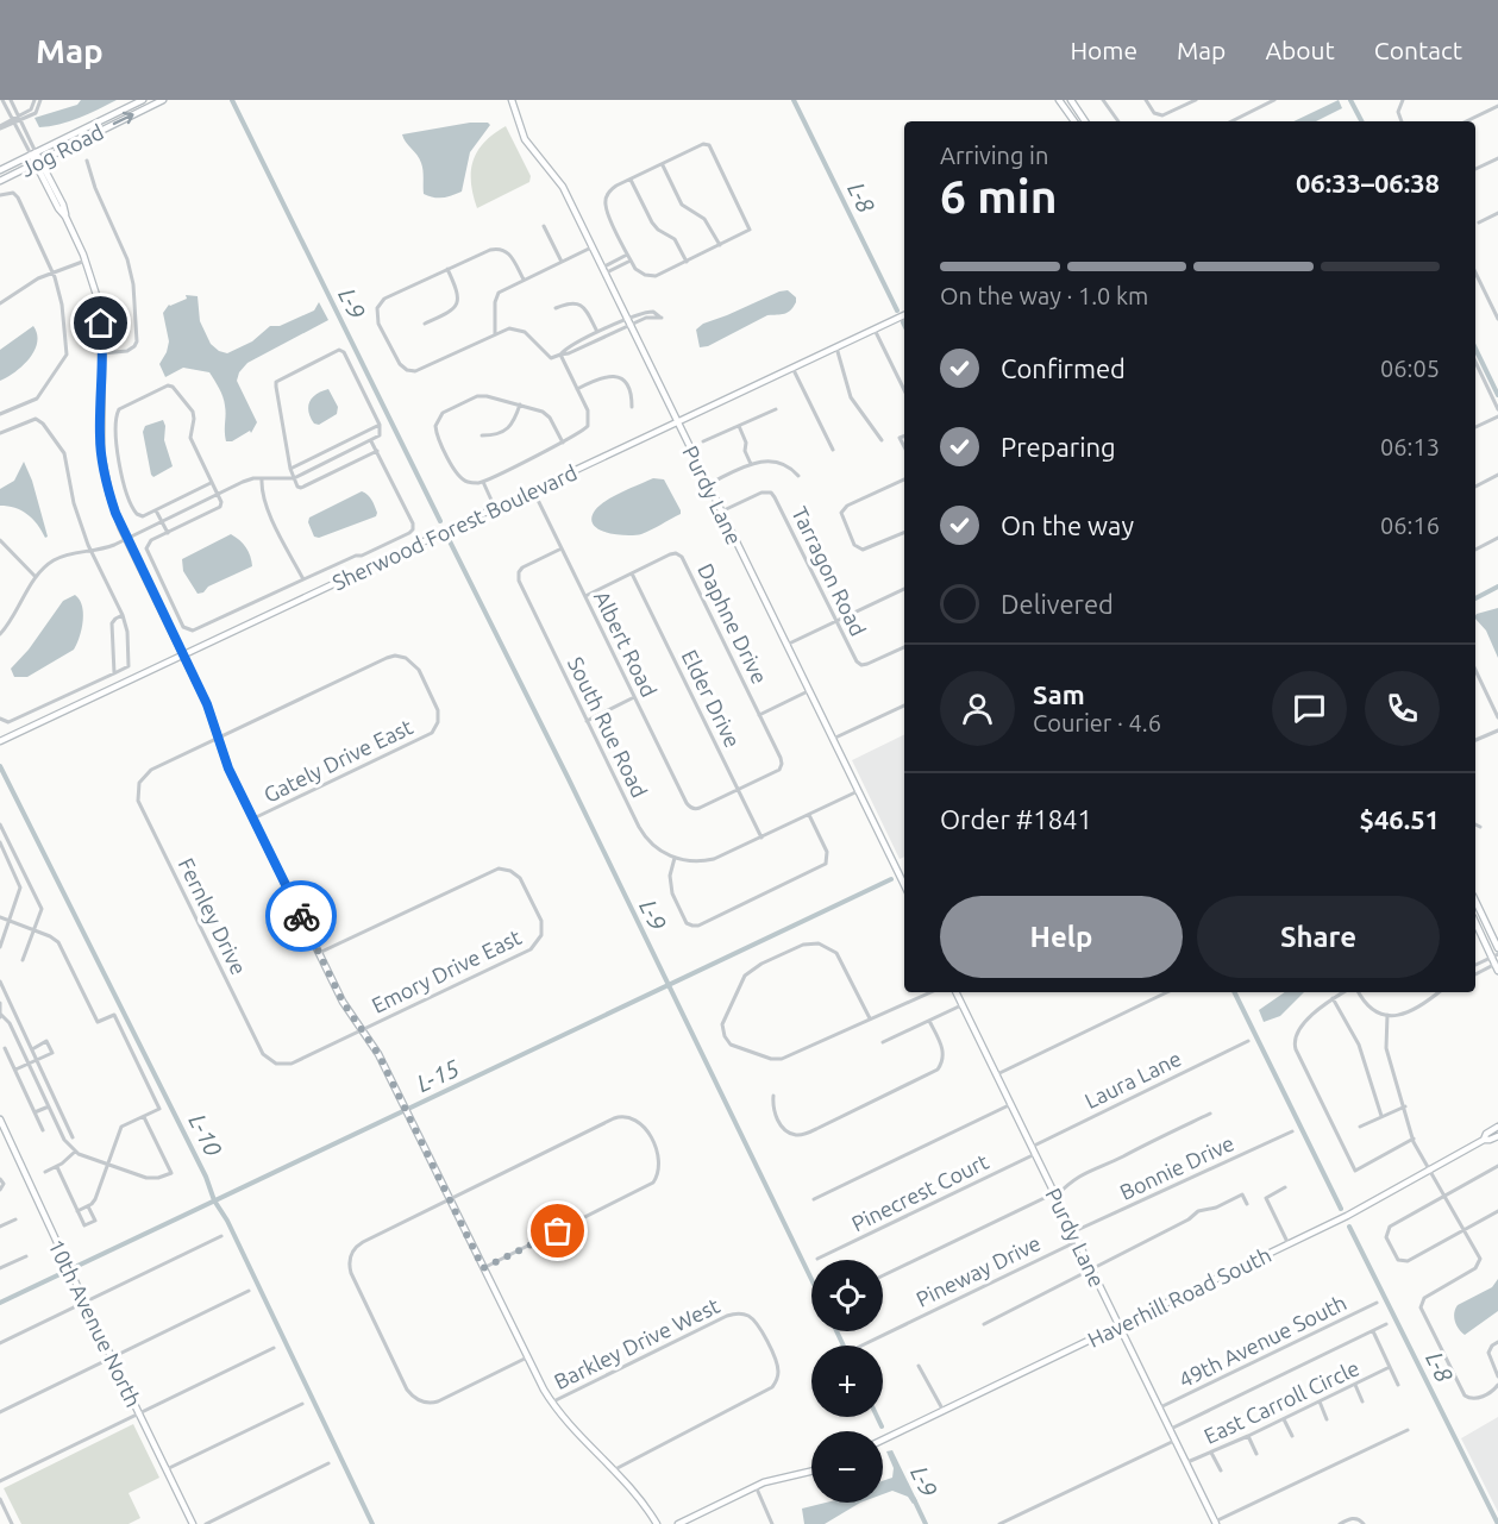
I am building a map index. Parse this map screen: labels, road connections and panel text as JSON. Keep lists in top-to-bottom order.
{
  "streets": {
    "street": [
      "Jog Road",
      "Purdy Lane",
      "Sherwood Forest Boulevard",
      "Tarragon Road",
      "Daphne Drive",
      "Albert Road",
      "Elder Drive",
      "South Rue Road",
      "Gately Drive East",
      "Fernley Drive",
      "Emory Drive East",
      "Laura Lane",
      "Bonnie Drive",
      "Pinecrest Court",
      "Pineway Drive",
      "Haverhill Road South",
      "10th Avenue North",
      "49th Avenue South",
      "Barkley Drive West",
      "East Carroll Circle"
    ]
  },
  "crossings": [
    ["Purdy Lane", "Sherwood Forest Boulevard"],
    ["Purdy Lane", "Tarragon Road"],
    ["Purdy Lane", "Laura Lane"],
    ["Purdy Lane", "Bonnie Drive"],
    ["Purdy Lane", "Pinecrest Court"],
    ["Purdy Lane", "Pineway Drive"],
    ["Purdy Lane", "Haverhill Road South"],
    ["Purdy Lane", "49th Avenue South"],
    ["Purdy Lane", "East Carroll Circle"],
    ["Sherwood Forest Boulevard", "Albert Road"],
    ["Daphne Drive", "Albert Road"],
    ["Daphne Drive", "Elder Drive"],
    ["Albert Road", "Elder Drive"],
    ["Albert Road", "South Rue Road"],
    ["Gately Drive East", "Fernley Drive"],
    ["Fernley Drive", "Emory Drive East"]
  ],
  "water": [
    "L-8",
    "L-9",
    "L-15",
    "L-10"
  ],
  "page": {
    "header": "Map",
    "nav": [
      "Home",
      "Map",
      "About",
      "Contact"
    ],
    "heading": ["6 min", "Arriving in", "06:33–06:38"],
    "panel": [
      "Sam",
      "Courier · 4.6",
      "Order #1841",
      "$46.51"
    ],
    "bar": "On the way · 1.0 km",
    "list": [
      ["Confirmed", "06:05"],
      ["Preparing", "06:13"],
      ["On the way", "06:16"],
      "Delivered"
    ],
    "buttons": ["Help", "Share"],
    "map_buttons": ["+", "−"]
  }
}
